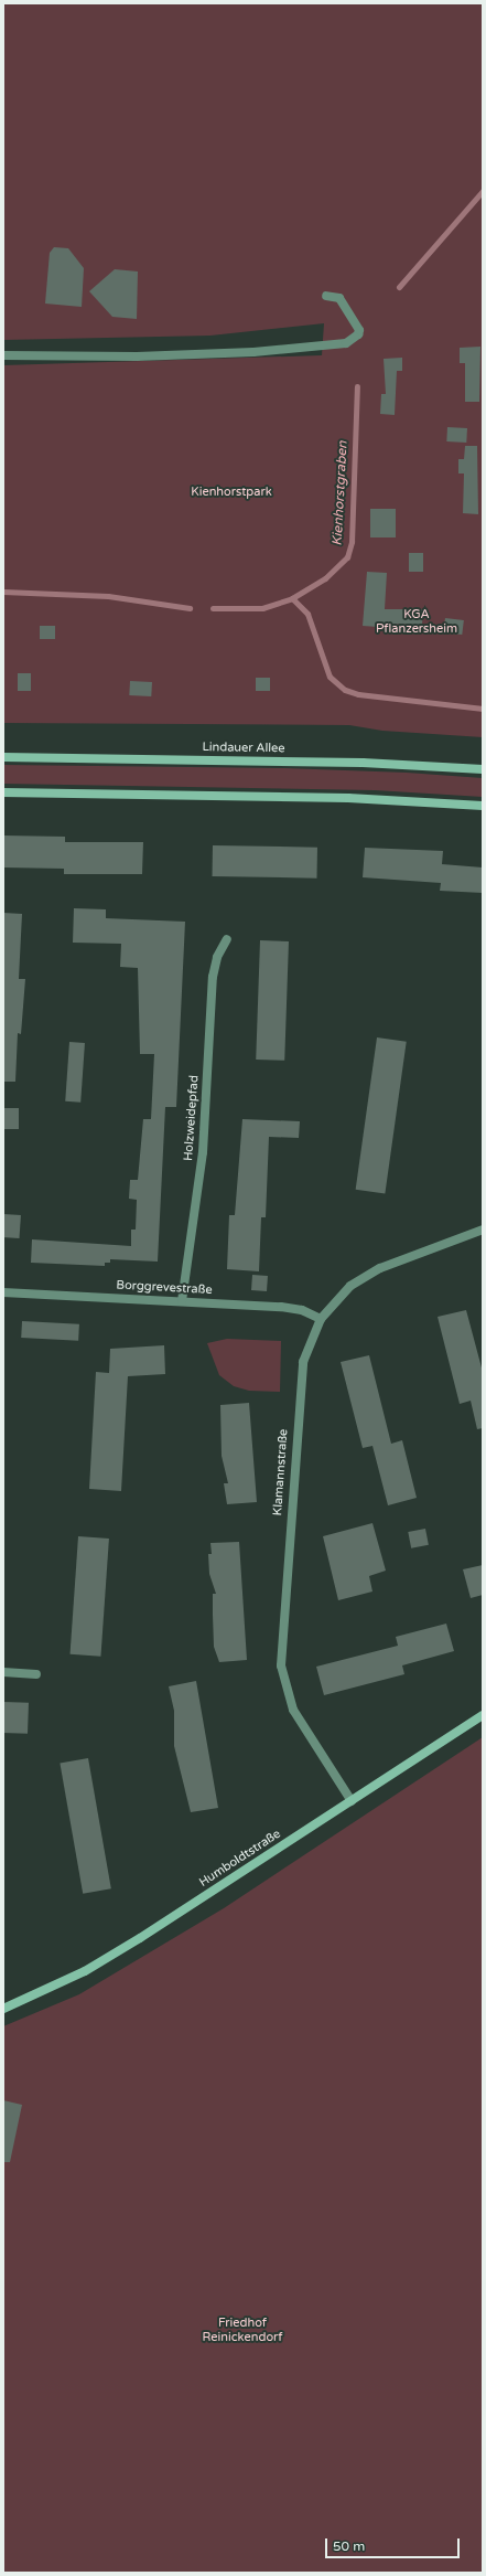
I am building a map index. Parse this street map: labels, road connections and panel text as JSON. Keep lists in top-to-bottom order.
{
  "streets": {
    "main road": ["Lindauer Allee", "Humboldtstraße"],
    "street": ["Holzweidepfad", "Borggrevestraße", "Klamannstraße"]
  },
  "crossings": [
    ["Holzweidepfad", "Borggrevestraße"],
    ["Borggrevestraße", "Klamannstraße"],
    ["Klamannstraße", "Humboldtstraße"]
  ],
  "water": ["Kienhorstgraben"],
  "parks": ["Kienhorstpark", "KGA Pflanzersheim", "Friedhof Reinickendorf"],
  "scale_bar": "50 m"
}
